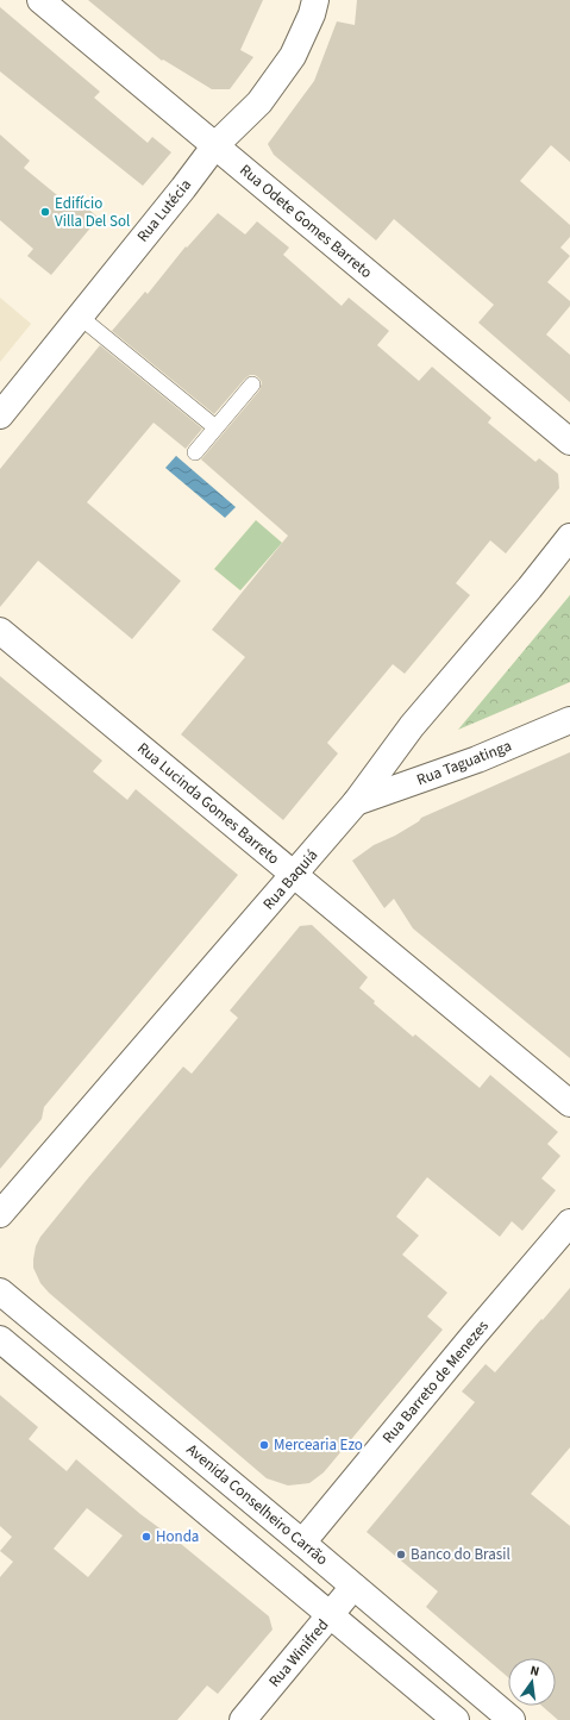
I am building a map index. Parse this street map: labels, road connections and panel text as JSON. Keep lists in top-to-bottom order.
{
  "streets": {
    "street": [
      "Rua Lutécia",
      "Rua Odete Gomes Barreto",
      "Rua Taguatinga",
      "Rua Lucinda Gomes Barreto",
      "Rua Baquiá",
      "Rua Barreto de Menezes",
      "Avenida Conselheiro Carrão",
      "Rua Winifred"
    ]
  },
  "crossings": [
    ["Rua Lutécia", "Rua Odete Gomes Barreto"],
    ["Rua Taguatinga", "Rua Baquiá"],
    ["Rua Lucinda Gomes Barreto", "Rua Baquiá"],
    ["Rua Barreto de Menezes", "Avenida Conselheiro Carrão"],
    ["Avenida Conselheiro Carrão", "Rua Winifred"]
  ],
  "places": [
    "Edifício Villa Del Sol",
    "Mercearia Ezo",
    "Honda",
    "Banco do Brasil"
  ],
  "north": "top"
}
